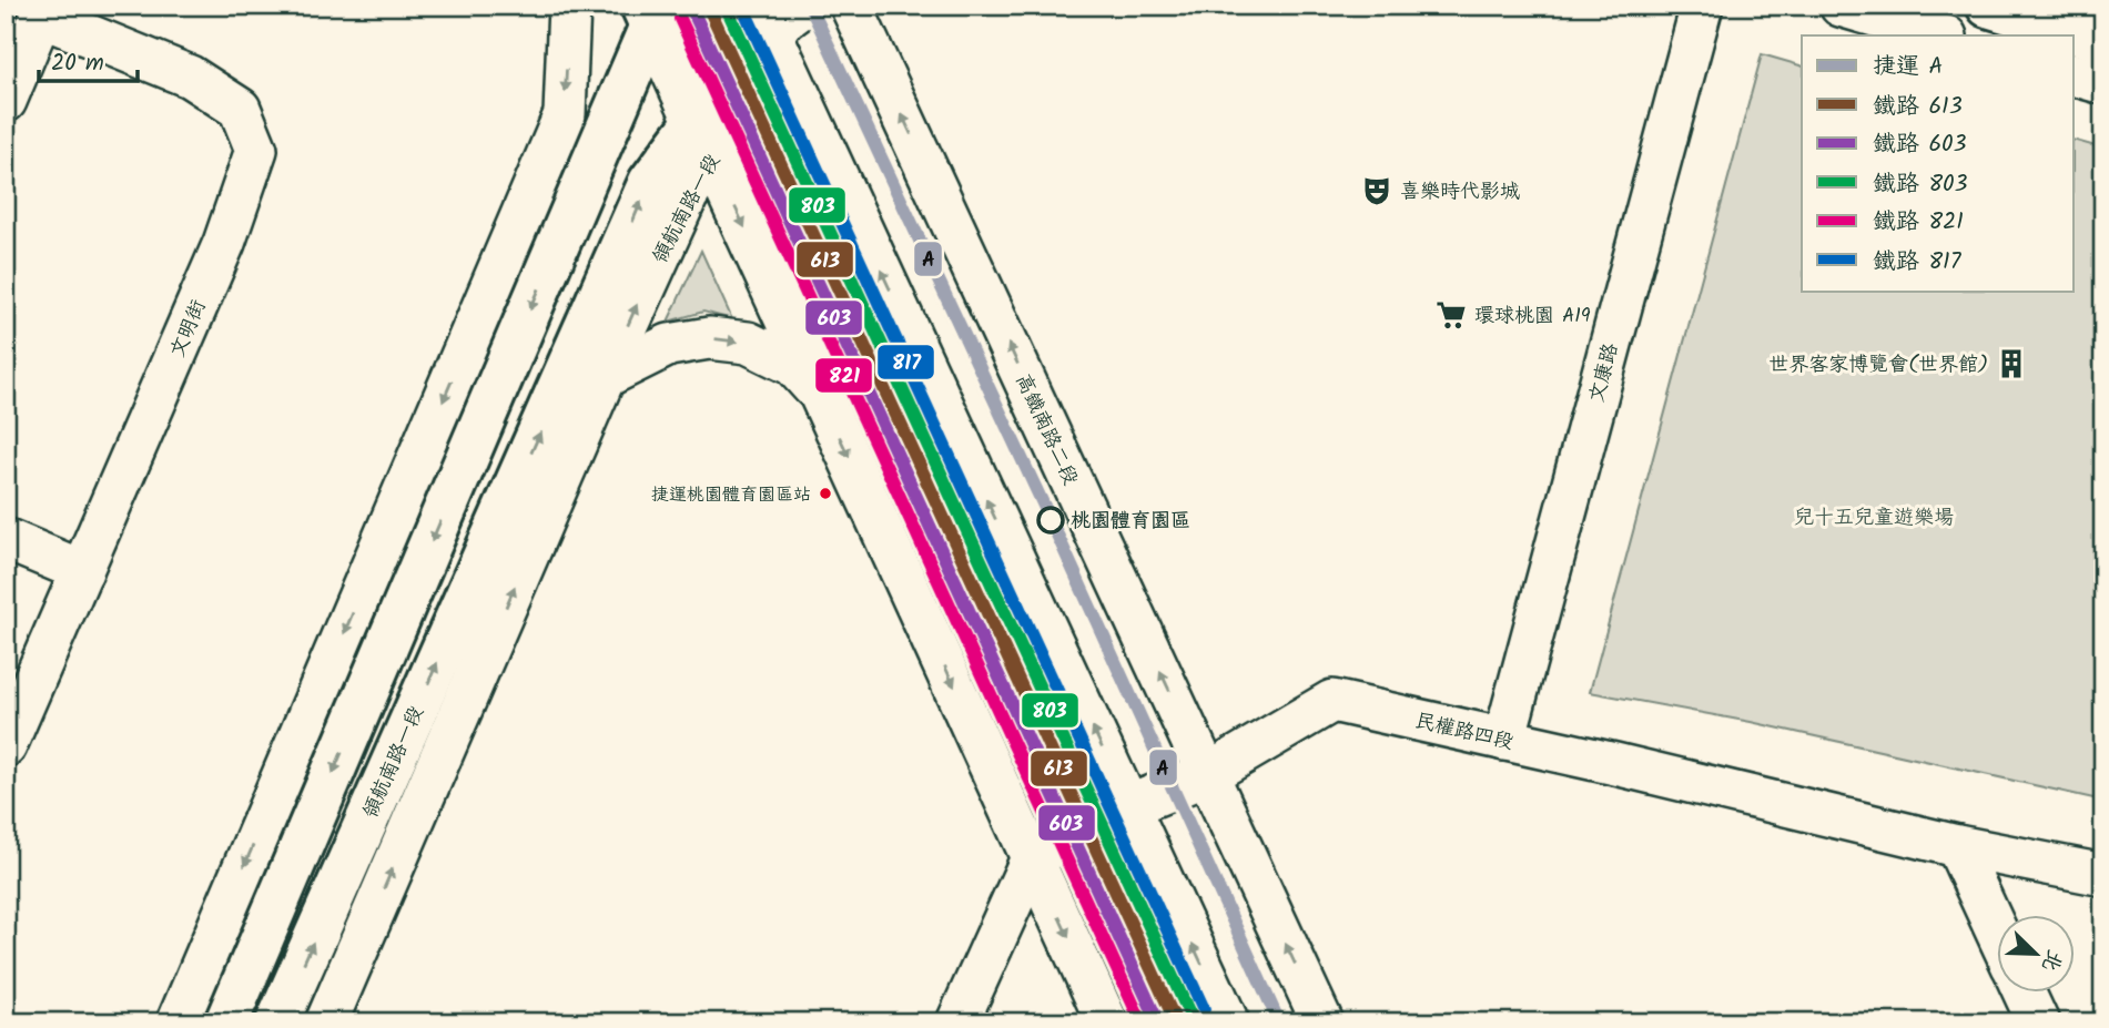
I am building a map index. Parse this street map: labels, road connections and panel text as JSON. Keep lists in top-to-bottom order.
{
  "streets": {
    "main road": ["領航南路一段"],
    "street": [
      "文明街",
      "文康路",
      "高鐵南路二段",
      "民權路四段"
    ]
  },
  "crossings": [
    ["文康路", "民權路四段"],
    ["高鐵南路二段", "民權路四段"]
  ],
  "parks": ["兒十五兒童遊樂場"],
  "places": {
    "theatre": ["喜樂時代影城"],
    "supermarket": ["環球桃園 A19"],
    "building": ["世界客家博覽會(世界館)"],
    "other": ["捷運桃園體育園區站", "桃園體育園區"]
  },
  "lines": [
    "metro line A",
    "rail line 613",
    "rail line 803",
    "rail line 817",
    "rail line 603",
    "rail line 821"
  ],
  "legend": [
    "捷運 A",
    "鐵路 613",
    "鐵路 603",
    "鐵路 803",
    "鐵路 821",
    "鐵路 817"
  ],
  "scale_bar": "20 m",
  "north": "bottom right"
}
